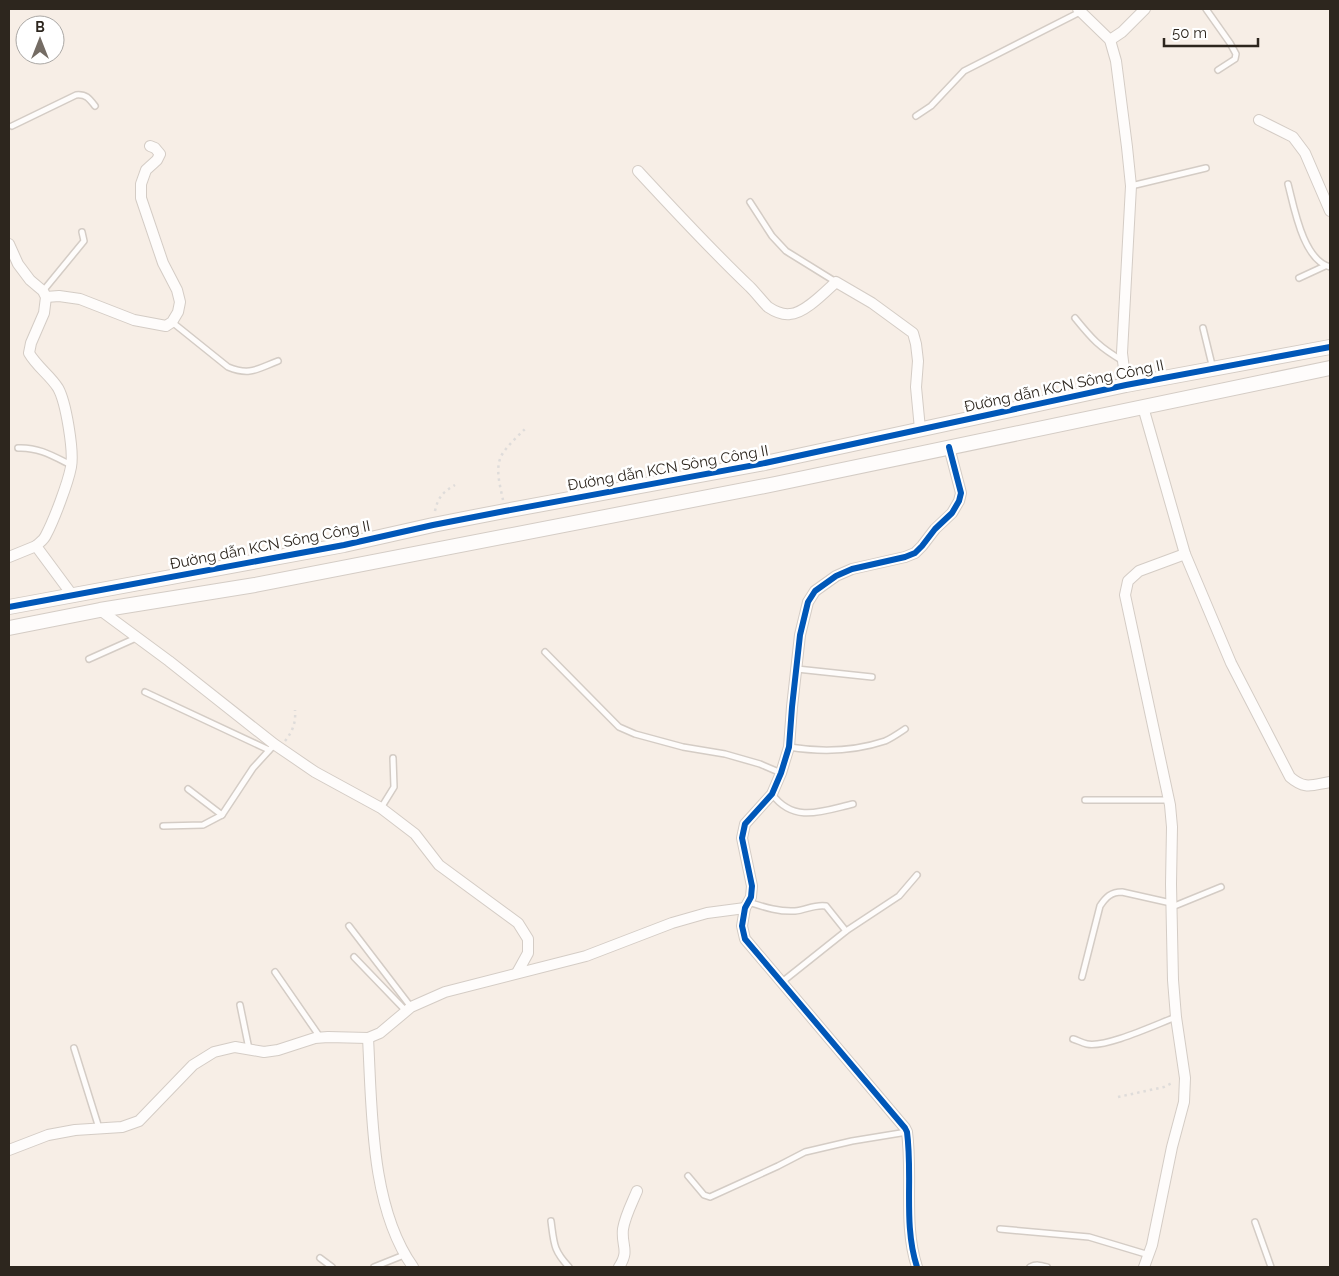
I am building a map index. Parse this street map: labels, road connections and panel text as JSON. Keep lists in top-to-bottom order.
{
  "streets": {
    "street": ["Đường dẫn KCN Sông Công II"]
  },
  "scale_bar": "50 m",
  "north": "top"
}
